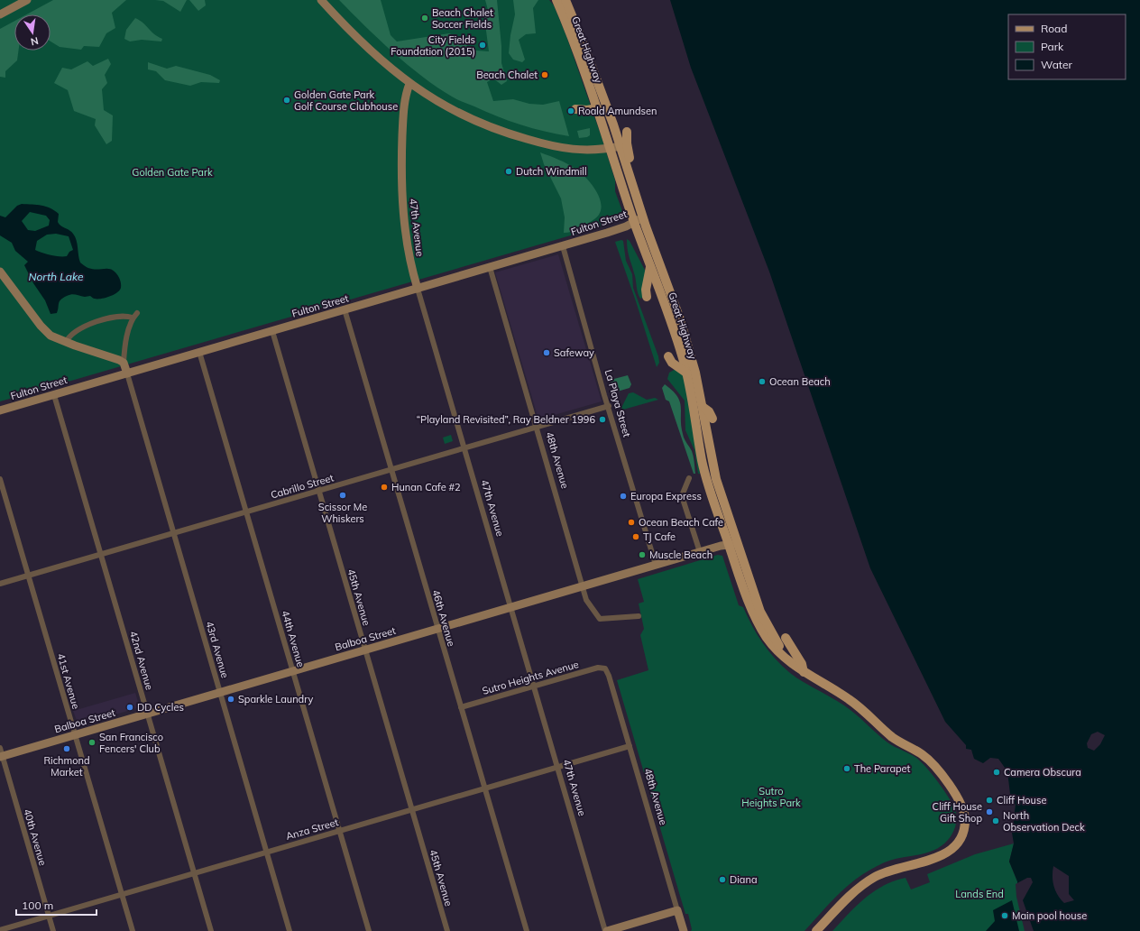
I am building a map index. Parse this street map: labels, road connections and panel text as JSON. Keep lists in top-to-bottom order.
{
  "streets": {
    "main road": ["Great Highway"],
    "street": [
      "Fulton Street",
      "47th Avenue",
      "La Playa Street",
      "48th Avenue",
      "Cabrillo Street",
      "45th Avenue",
      "46th Avenue",
      "44th Avenue",
      "Balboa Street",
      "43rd Avenue",
      "42nd Avenue",
      "Sutro Heights Avenue",
      "41st Avenue",
      "Anza Street",
      "40th Avenue"
    ]
  },
  "crossings": [
    ["Great Highway", "Fulton Street"],
    ["Great Highway", "Balboa Street"],
    ["Fulton Street", "47th Avenue"],
    ["Fulton Street", "La Playa Street"],
    ["Fulton Street", "48th Avenue"],
    ["Fulton Street", "45th Avenue"],
    ["Fulton Street", "46th Avenue"],
    ["Fulton Street", "44th Avenue"],
    ["Fulton Street", "43rd Avenue"],
    ["Fulton Street", "42nd Avenue"],
    ["47th Avenue", "Cabrillo Street"],
    ["47th Avenue", "Balboa Street"],
    ["47th Avenue", "Sutro Heights Avenue"],
    ["47th Avenue", "Anza Street"],
    ["La Playa Street", "Cabrillo Street"],
    ["La Playa Street", "Balboa Street"],
    ["48th Avenue", "Cabrillo Street"],
    ["48th Avenue", "Balboa Street"],
    ["48th Avenue", "Sutro Heights Avenue"],
    ["48th Avenue", "Anza Street"],
    ["Cabrillo Street", "45th Avenue"],
    ["Cabrillo Street", "46th Avenue"],
    ["Cabrillo Street", "44th Avenue"],
    ["Cabrillo Street", "43rd Avenue"],
    ["Cabrillo Street", "42nd Avenue"],
    ["Cabrillo Street", "41st Avenue"],
    ["45th Avenue", "Balboa Street"],
    ["45th Avenue", "Anza Street"],
    ["46th Avenue", "Balboa Street"],
    ["46th Avenue", "Sutro Heights Avenue"],
    ["46th Avenue", "Anza Street"],
    ["44th Avenue", "Balboa Street"],
    ["44th Avenue", "Anza Street"],
    ["Balboa Street", "43rd Avenue"],
    ["Balboa Street", "42nd Avenue"],
    ["Balboa Street", "41st Avenue"],
    ["Balboa Street", "40th Avenue"],
    ["43rd Avenue", "Anza Street"],
    ["42nd Avenue", "Anza Street"],
    ["41st Avenue", "Anza Street"],
    ["Anza Street", "40th Avenue"]
  ],
  "water": ["North Lake"],
  "parks": ["Golden Gate Park", "Sutro Heights Park", "Lands End"],
  "places": [
    "Beach Chalet Soccer Fields",
    "City Fields Foundation (2015)",
    "Beach Chalet",
    "Golden Gate Park Golf Course Clubhouse",
    "Roald Amundsen",
    "Dutch Windmill",
    "Safeway",
    "Ocean Beach",
    "“Playland Revisited”, Ray Beldner 1996",
    "Hunan Cafe #2",
    "Scissor Me Whiskers",
    "Europa Express",
    "Ocean Beach Cafe",
    "TJ Cafe",
    "Muscle Beach",
    "Sparkle Laundry",
    "DD Cycles",
    "San Francisco Fencers' Club",
    "Richmond Market",
    "The Parapet",
    "Camera Obscura",
    "Cliff House",
    "Cliff House Gift Shop",
    "North Observation Deck",
    "Diana",
    "Main pool house"
  ],
  "legend": ["Road", "Park", "Water"],
  "scale_bar": "100 m",
  "north": "bottom"
}
